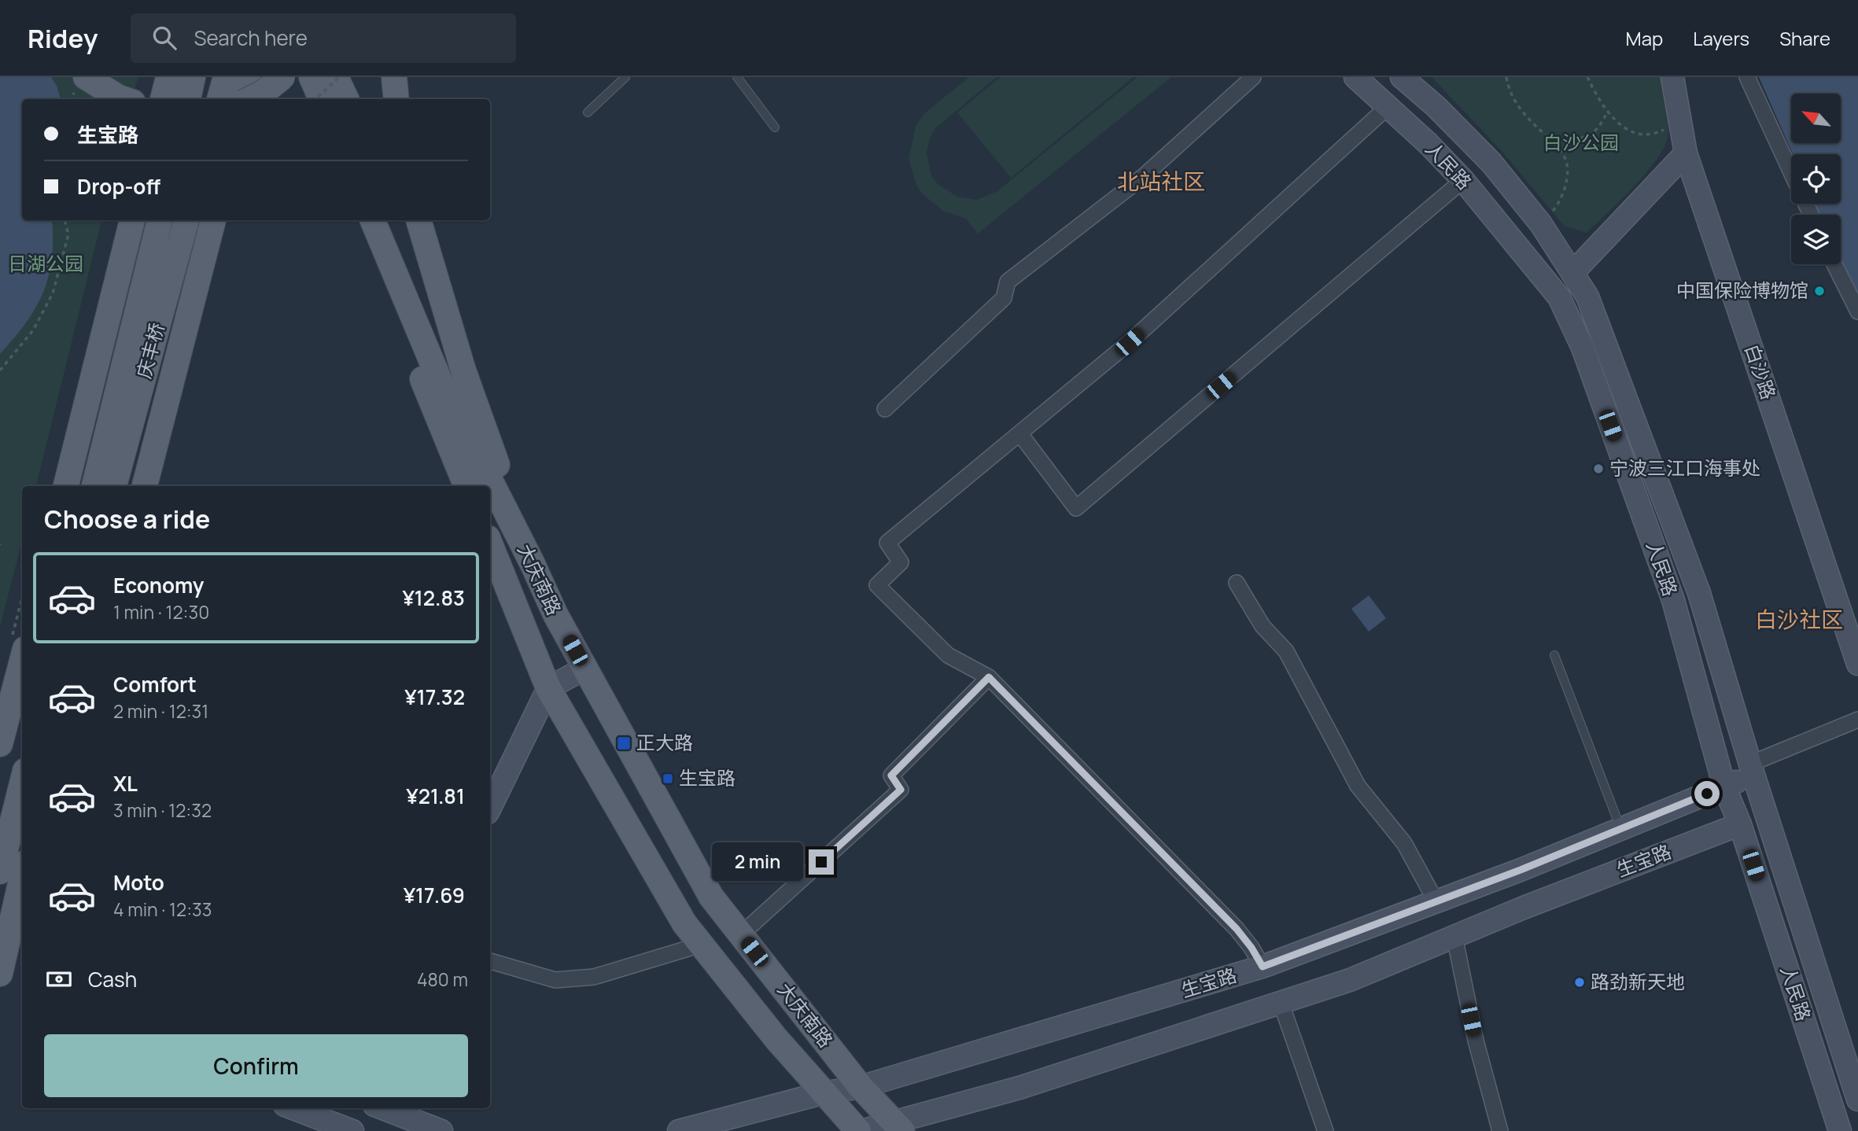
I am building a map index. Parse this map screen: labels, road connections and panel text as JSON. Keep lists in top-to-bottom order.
{
  "streets": {
    "main road": [
      "人民路",
      "庆丰桥",
      "白沙路",
      "大庆南路",
      "生宝路"
    ]
  },
  "crossings": [
    ["人民路", "生宝路"],
    ["大庆南路", "生宝路"]
  ],
  "districts": ["北站社区", "白沙社区"],
  "parks": ["白沙公园", "日湖公园"],
  "places": {
    "other": ["中国保险博物馆", "宁波三江口海事处", "路劲新天地"],
    "transit": ["正大路", "生宝路"]
  },
  "north": "top left",
  "page": {
    "header": "Ridey",
    "search": "Search here",
    "nav": ["Map", "Layers", "Share"],
    "banner": ["生宝路", "Drop-off"],
    "heading": "Choose a ride",
    "list": [
      {
        "name": "Economy",
        "note": "1 min · 12:30",
        "value": "¥12.83"
      },
      {
        "name": "Comfort",
        "note": "2 min · 12:31",
        "value": "¥17.32"
      },
      {
        "name": "XL",
        "note": "3 min · 12:32",
        "value": "¥21.81"
      },
      {
        "name": "Moto",
        "note": "4 min · 12:33",
        "value": "¥17.69"
      }
    ],
    "bubble": "2 min",
    "pay": ["Cash", "480 m"],
    "buttons": "Confirm"
  }
}
